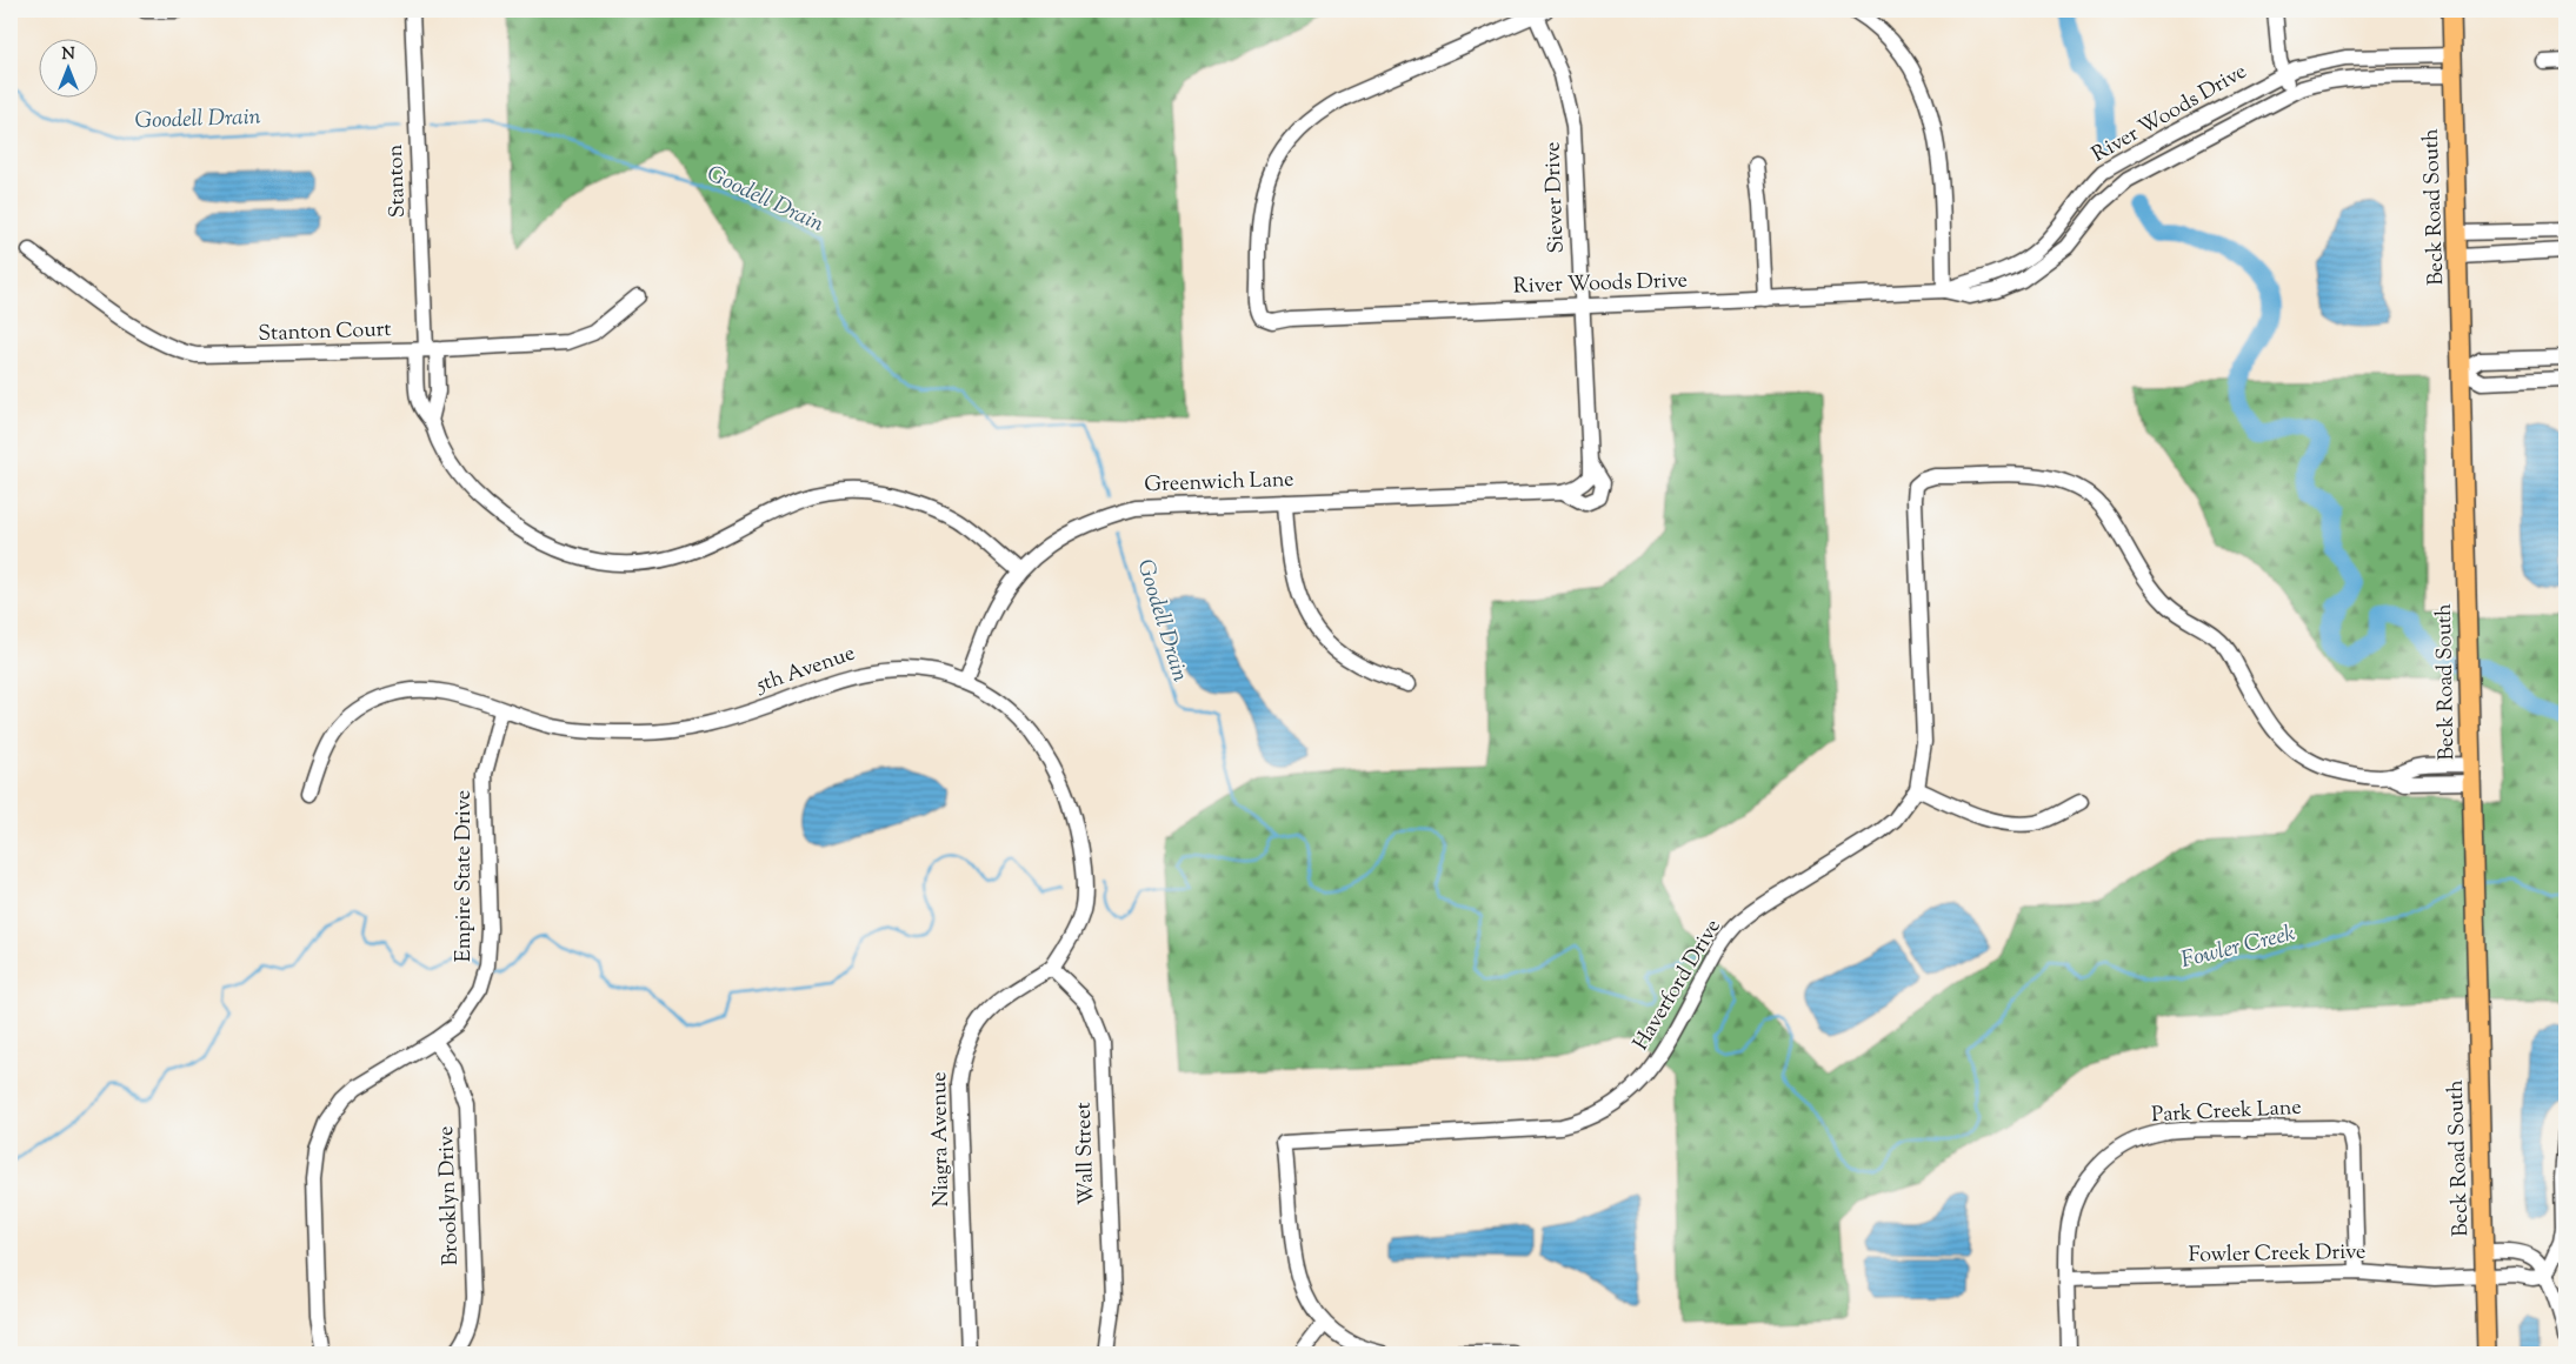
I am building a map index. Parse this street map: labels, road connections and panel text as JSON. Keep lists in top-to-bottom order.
{
  "streets": {
    "main road": ["Beck Road South"],
    "street": [
      "River Woods Drive",
      "Stanton",
      "Siever Drive",
      "Stanton Court",
      "Greenwich Lane",
      "5th Avenue",
      "Empire State Drive",
      "Haverford Drive",
      "Park Creek Lane",
      "Niagra Avenue",
      "Wall Street",
      "Brooklyn Drive",
      "Fowler Creek Drive"
    ]
  },
  "crossings": [
    ["River Woods Drive", "Siever Drive"],
    ["River Woods Drive", "Beck Road South"],
    ["Stanton", "Stanton Court"],
    ["Siever Drive", "Greenwich Lane"],
    ["Beck Road South", "Haverford Drive"],
    ["Beck Road South", "Fowler Creek Drive"],
    ["Greenwich Lane", "5th Avenue"],
    ["5th Avenue", "Empire State Drive"],
    ["5th Avenue", "Niagra Avenue"],
    ["5th Avenue", "Wall Street"],
    ["Empire State Drive", "Brooklyn Drive"],
    ["Park Creek Lane", "Fowler Creek Drive"],
    ["Niagra Avenue", "Wall Street"]
  ],
  "water": ["Goodell Drain", "Fowler Creek"],
  "north": "top"
}
